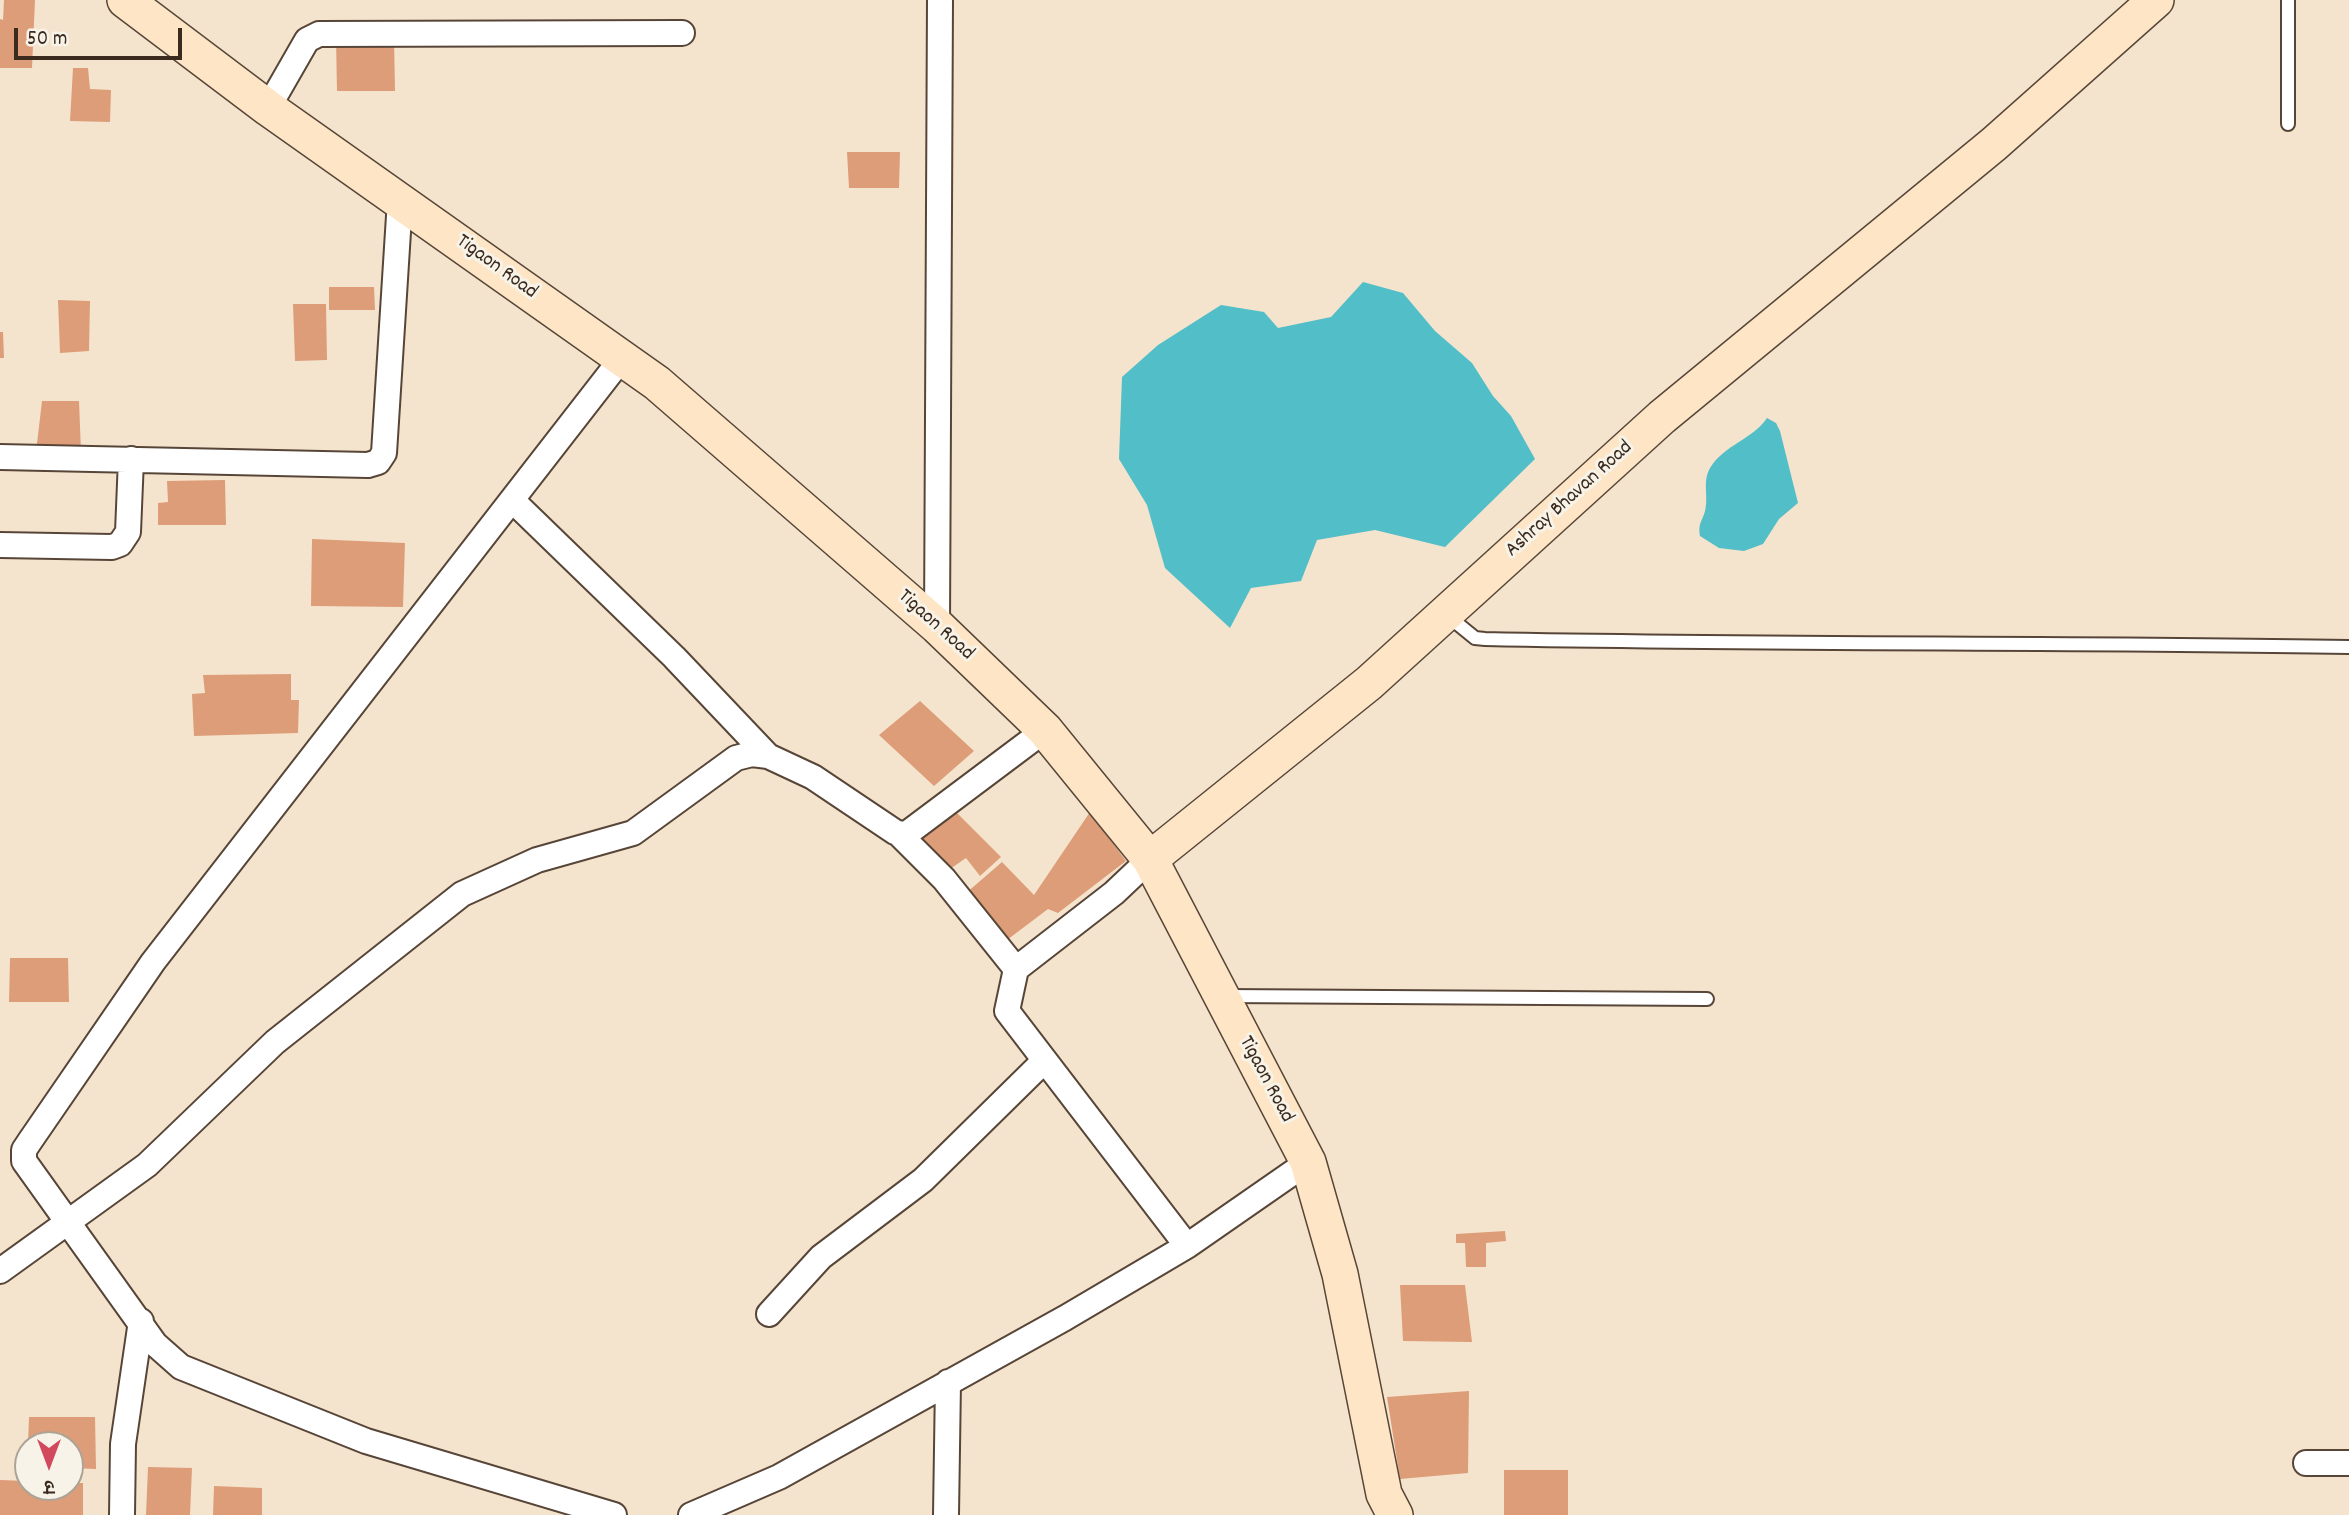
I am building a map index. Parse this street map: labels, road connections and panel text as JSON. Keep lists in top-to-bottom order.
{
  "streets": {
    "street": ["Tigaon Road", "Ashray Bhavan Road"]
  },
  "crossings": [
    ["Tigaon Road", "Ashray Bhavan Road"]
  ],
  "scale_bar": "50 m",
  "north": "bottom"
}
